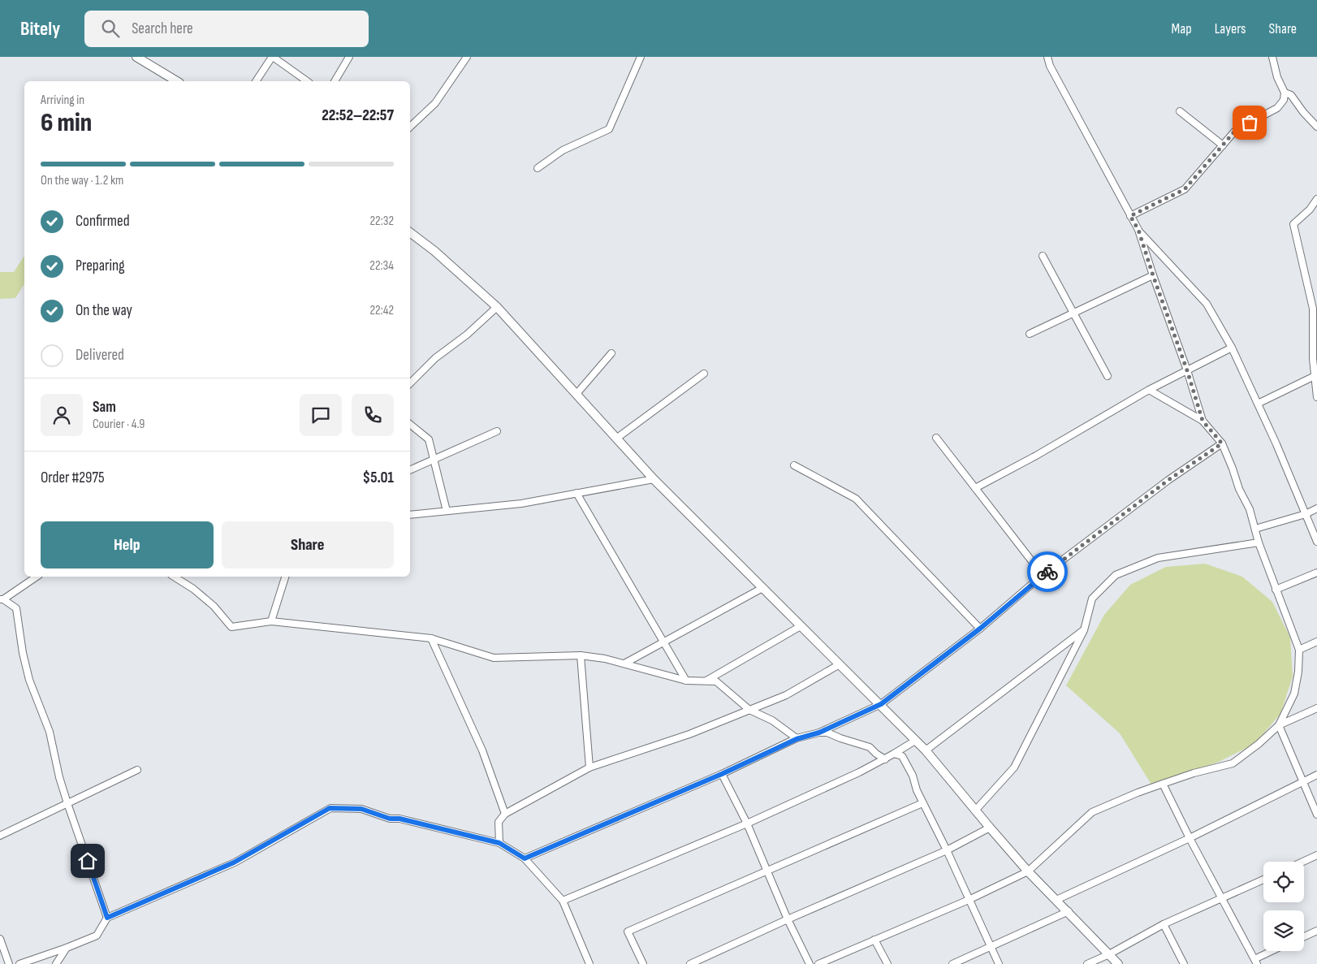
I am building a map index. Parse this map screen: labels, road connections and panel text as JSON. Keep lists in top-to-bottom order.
{
  "page": {
    "header": "Bitely",
    "search": "Search here",
    "nav": ["Map", "Layers", "Share"],
    "heading": ["6 min", "Arriving in", "22:52–22:57"],
    "panel": [
      "Sam",
      "Courier · 4.9",
      "Order #2975",
      "$5.01"
    ],
    "bar": "On the way · 1.2 km",
    "list": [
      ["Confirmed", "22:32"],
      ["Preparing", "22:34"],
      ["On the way", "22:42"],
      "Delivered"
    ],
    "buttons": ["Help", "Share"]
  }
}
